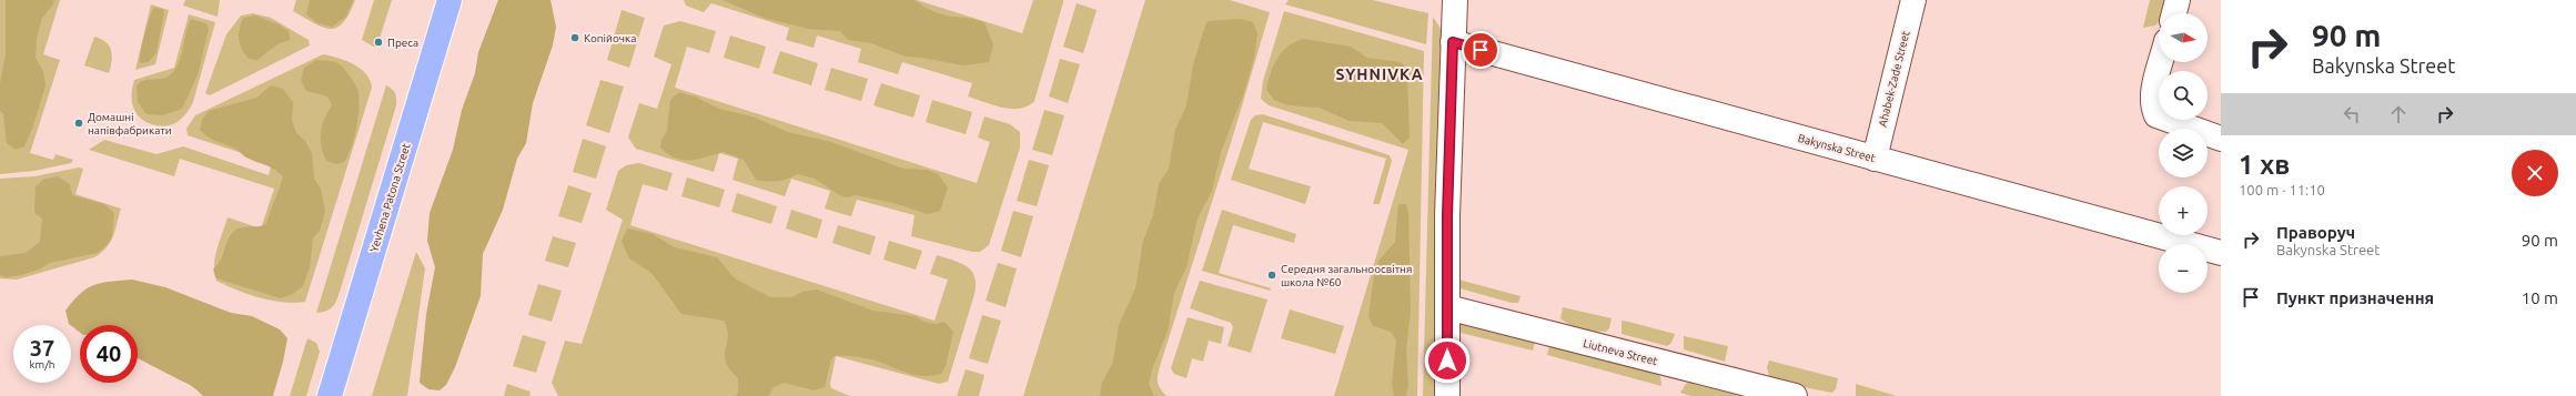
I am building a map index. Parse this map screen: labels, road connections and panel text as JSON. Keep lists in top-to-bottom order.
{
  "streets": {
    "main road": ["Yevhena Patona Street"],
    "street": ["Ahabek-Zade Street", "Bakynska Street", "Liutneva Street"]
  },
  "crossings": [
    ["Ahabek-Zade Street", "Bakynska Street"]
  ],
  "districts": ["SYHNIVKA"],
  "places": [
    "Копійочка",
    "Преса",
    "Домашні напівфабрикати",
    "Середня загальноосвітня школа №60"
  ],
  "north": "right",
  "page": {
    "turn": ["90 m", "Bakynska Street"],
    "map_buttons": ["+", "−"],
    "heading": ["1 хв", "100 m · 11:10"],
    "list": [
      {
        "name": "Праворуч",
        "note": "Bakynska Street",
        "value": "90 m"
      },
      {
        "name": "Пункт призначення",
        "value": "10 m"
      }
    ],
    "speed": "37 km/h",
    "limit": "40"
  }
}
